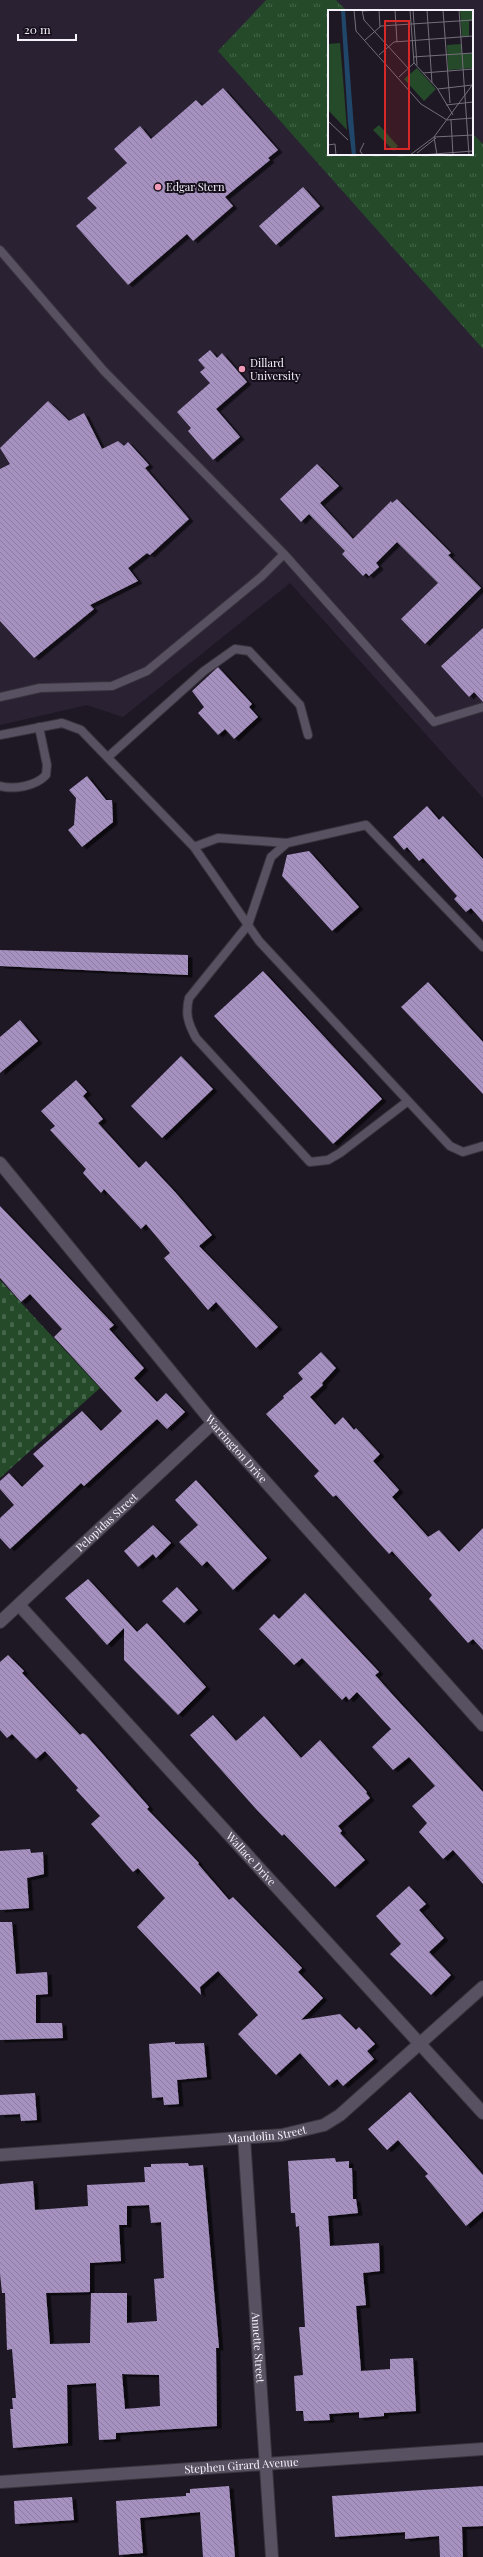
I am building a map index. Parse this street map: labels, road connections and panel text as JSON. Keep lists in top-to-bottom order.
{
  "streets": {
    "street": [
      "Warrington Drive",
      "Pelopidas Street",
      "Wallace Drive",
      "Mandolin Street",
      "Annette Street",
      "Stephen Girard Avenue"
    ]
  },
  "crossings": [
    ["Warrington Drive", "Pelopidas Street"],
    ["Pelopidas Street", "Wallace Drive"],
    ["Wallace Drive", "Mandolin Street"],
    ["Mandolin Street", "Annette Street"],
    ["Annette Street", "Stephen Girard Avenue"]
  ],
  "places": ["Edgar Stern", "Dillard University"],
  "scale_bar": "20 m"
}
